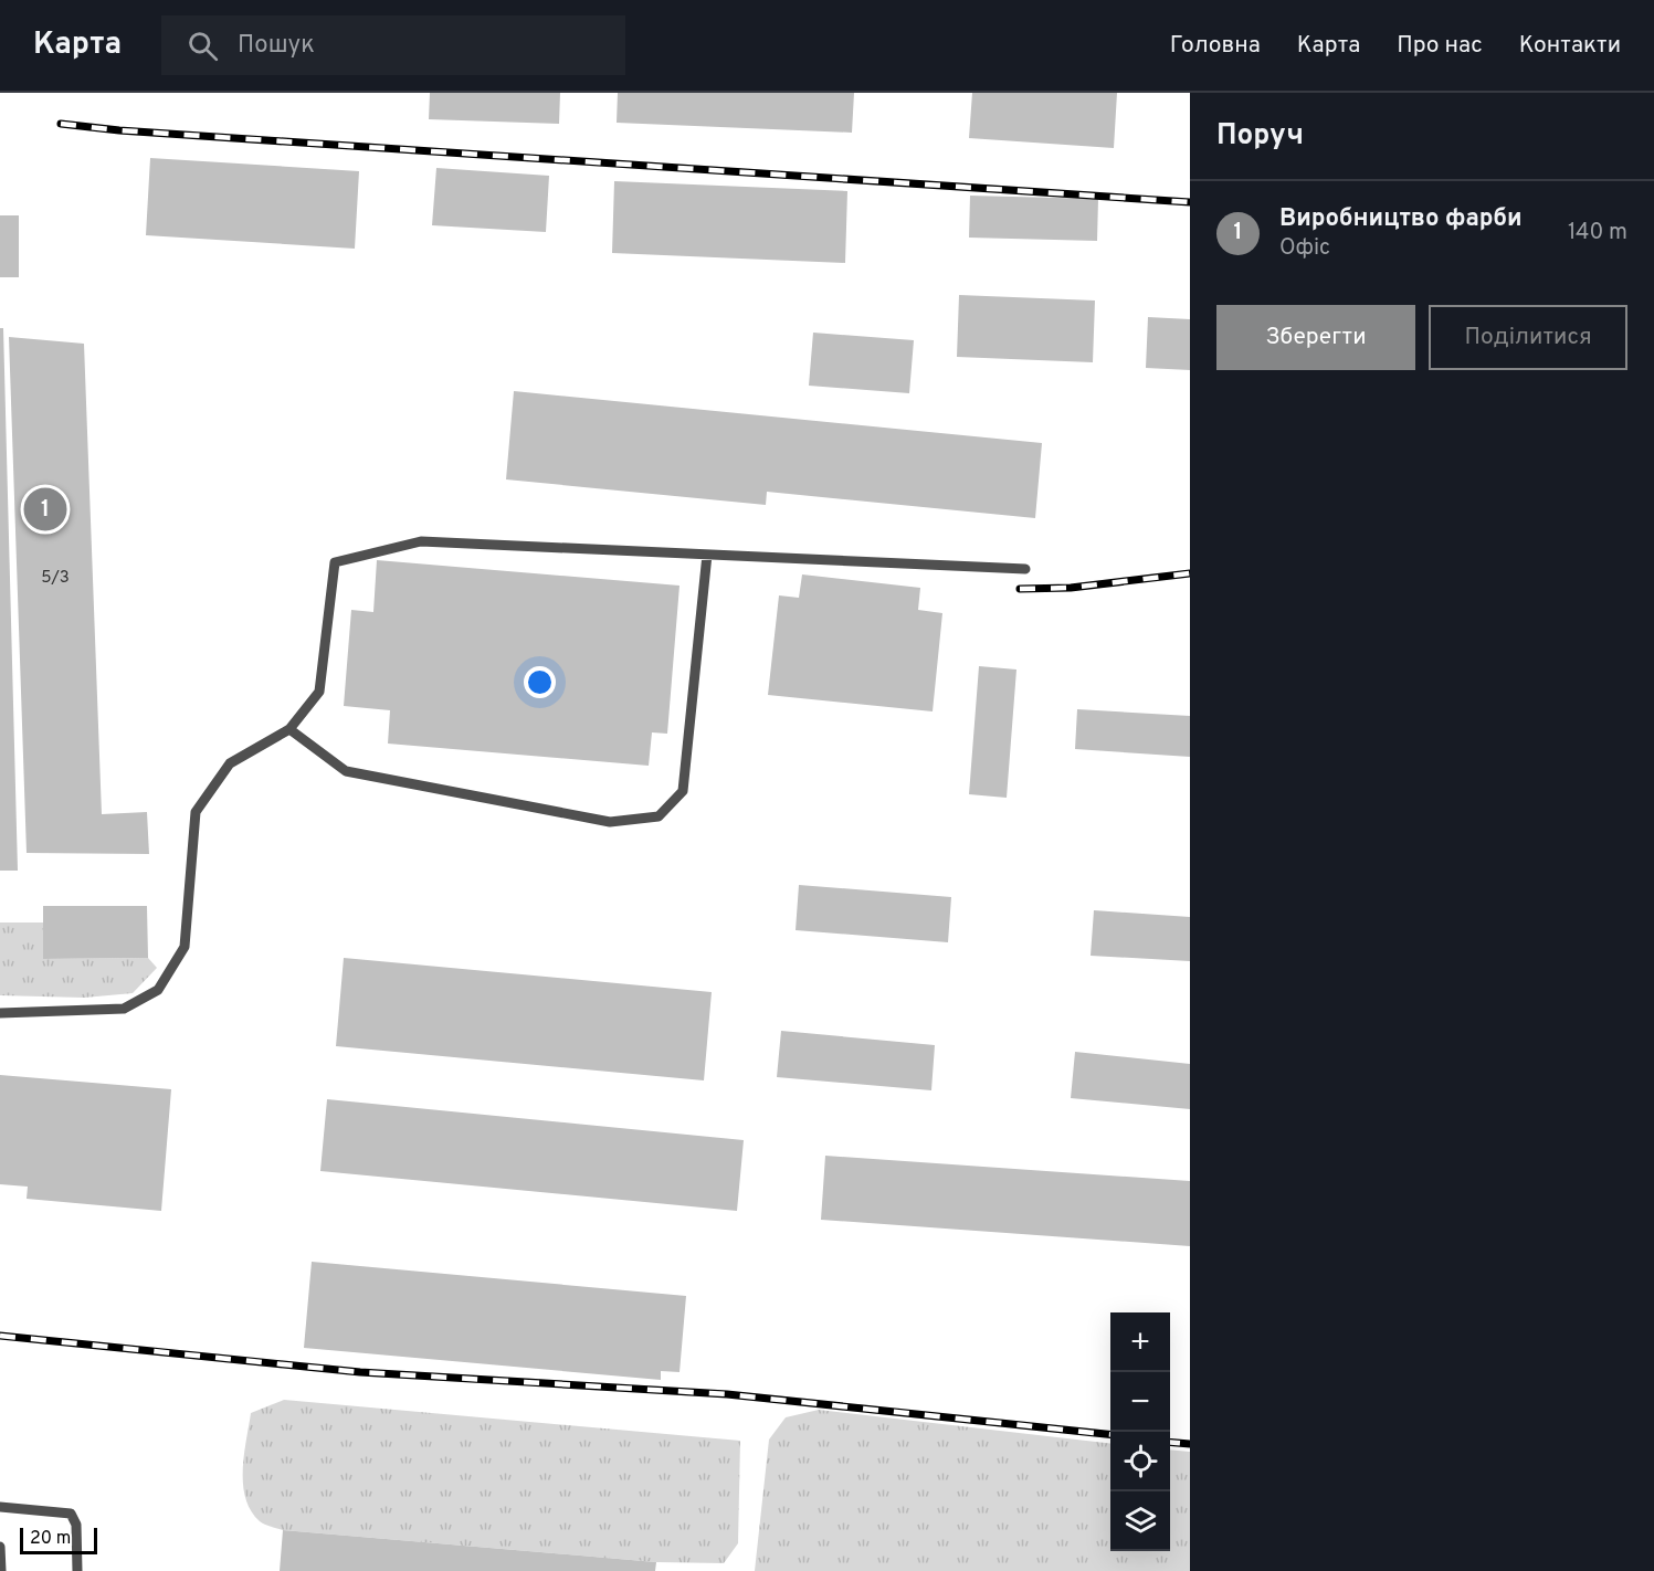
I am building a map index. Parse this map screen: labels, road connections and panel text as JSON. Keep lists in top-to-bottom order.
{
  "house_numbers": ["5/3"],
  "scale_bar": "20 m",
  "page": {
    "header": "Карта",
    "search": "Пошук",
    "nav": [
      "Головна",
      "Карта",
      "Про нас",
      "Контакти"
    ],
    "heading": "Поруч",
    "list": [
      {
        "mark": "1",
        "name": "Виробництво фарби",
        "note": "Офіс",
        "value": "140 m"
      }
    ],
    "buttons": ["Зберегти", "Поділитися"],
    "pins": "1",
    "map_buttons": ["+", "−"],
    "scale": "20 m"
  }
}
